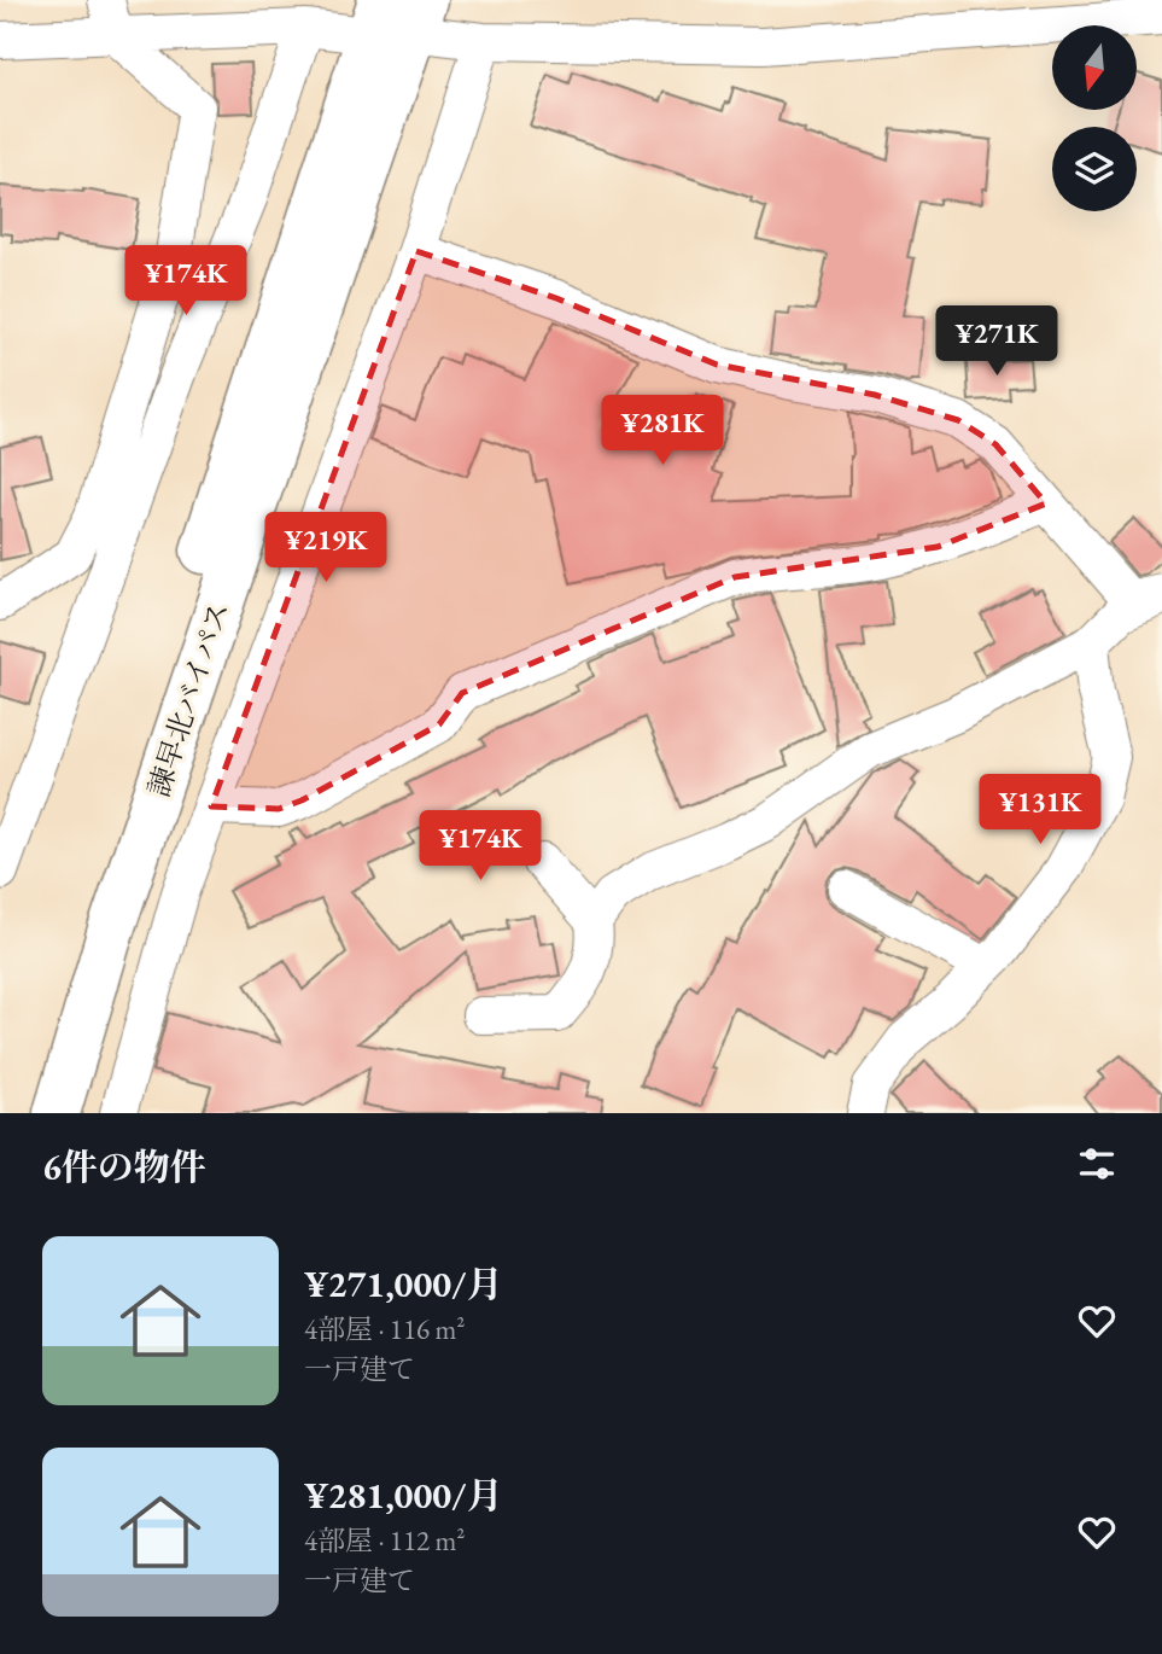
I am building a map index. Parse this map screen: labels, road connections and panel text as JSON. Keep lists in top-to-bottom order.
{
  "streets": {
    "highway": ["諫早北バイパス"]
  },
  "north": "bottom",
  "page": {
    "price": [
      "¥174K",
      "¥271K",
      "¥281K",
      "¥219K",
      "¥131K",
      "¥174K"
    ],
    "heading": "6件の物件",
    "list": [
      {
        "name": "¥271,000/月",
        "note": "4部屋 · 116 m² · 一戸建て"
      },
      {
        "name": "¥281,000/月",
        "note": "4部屋 · 112 m² · 一戸建て"
      }
    ]
  }
}
